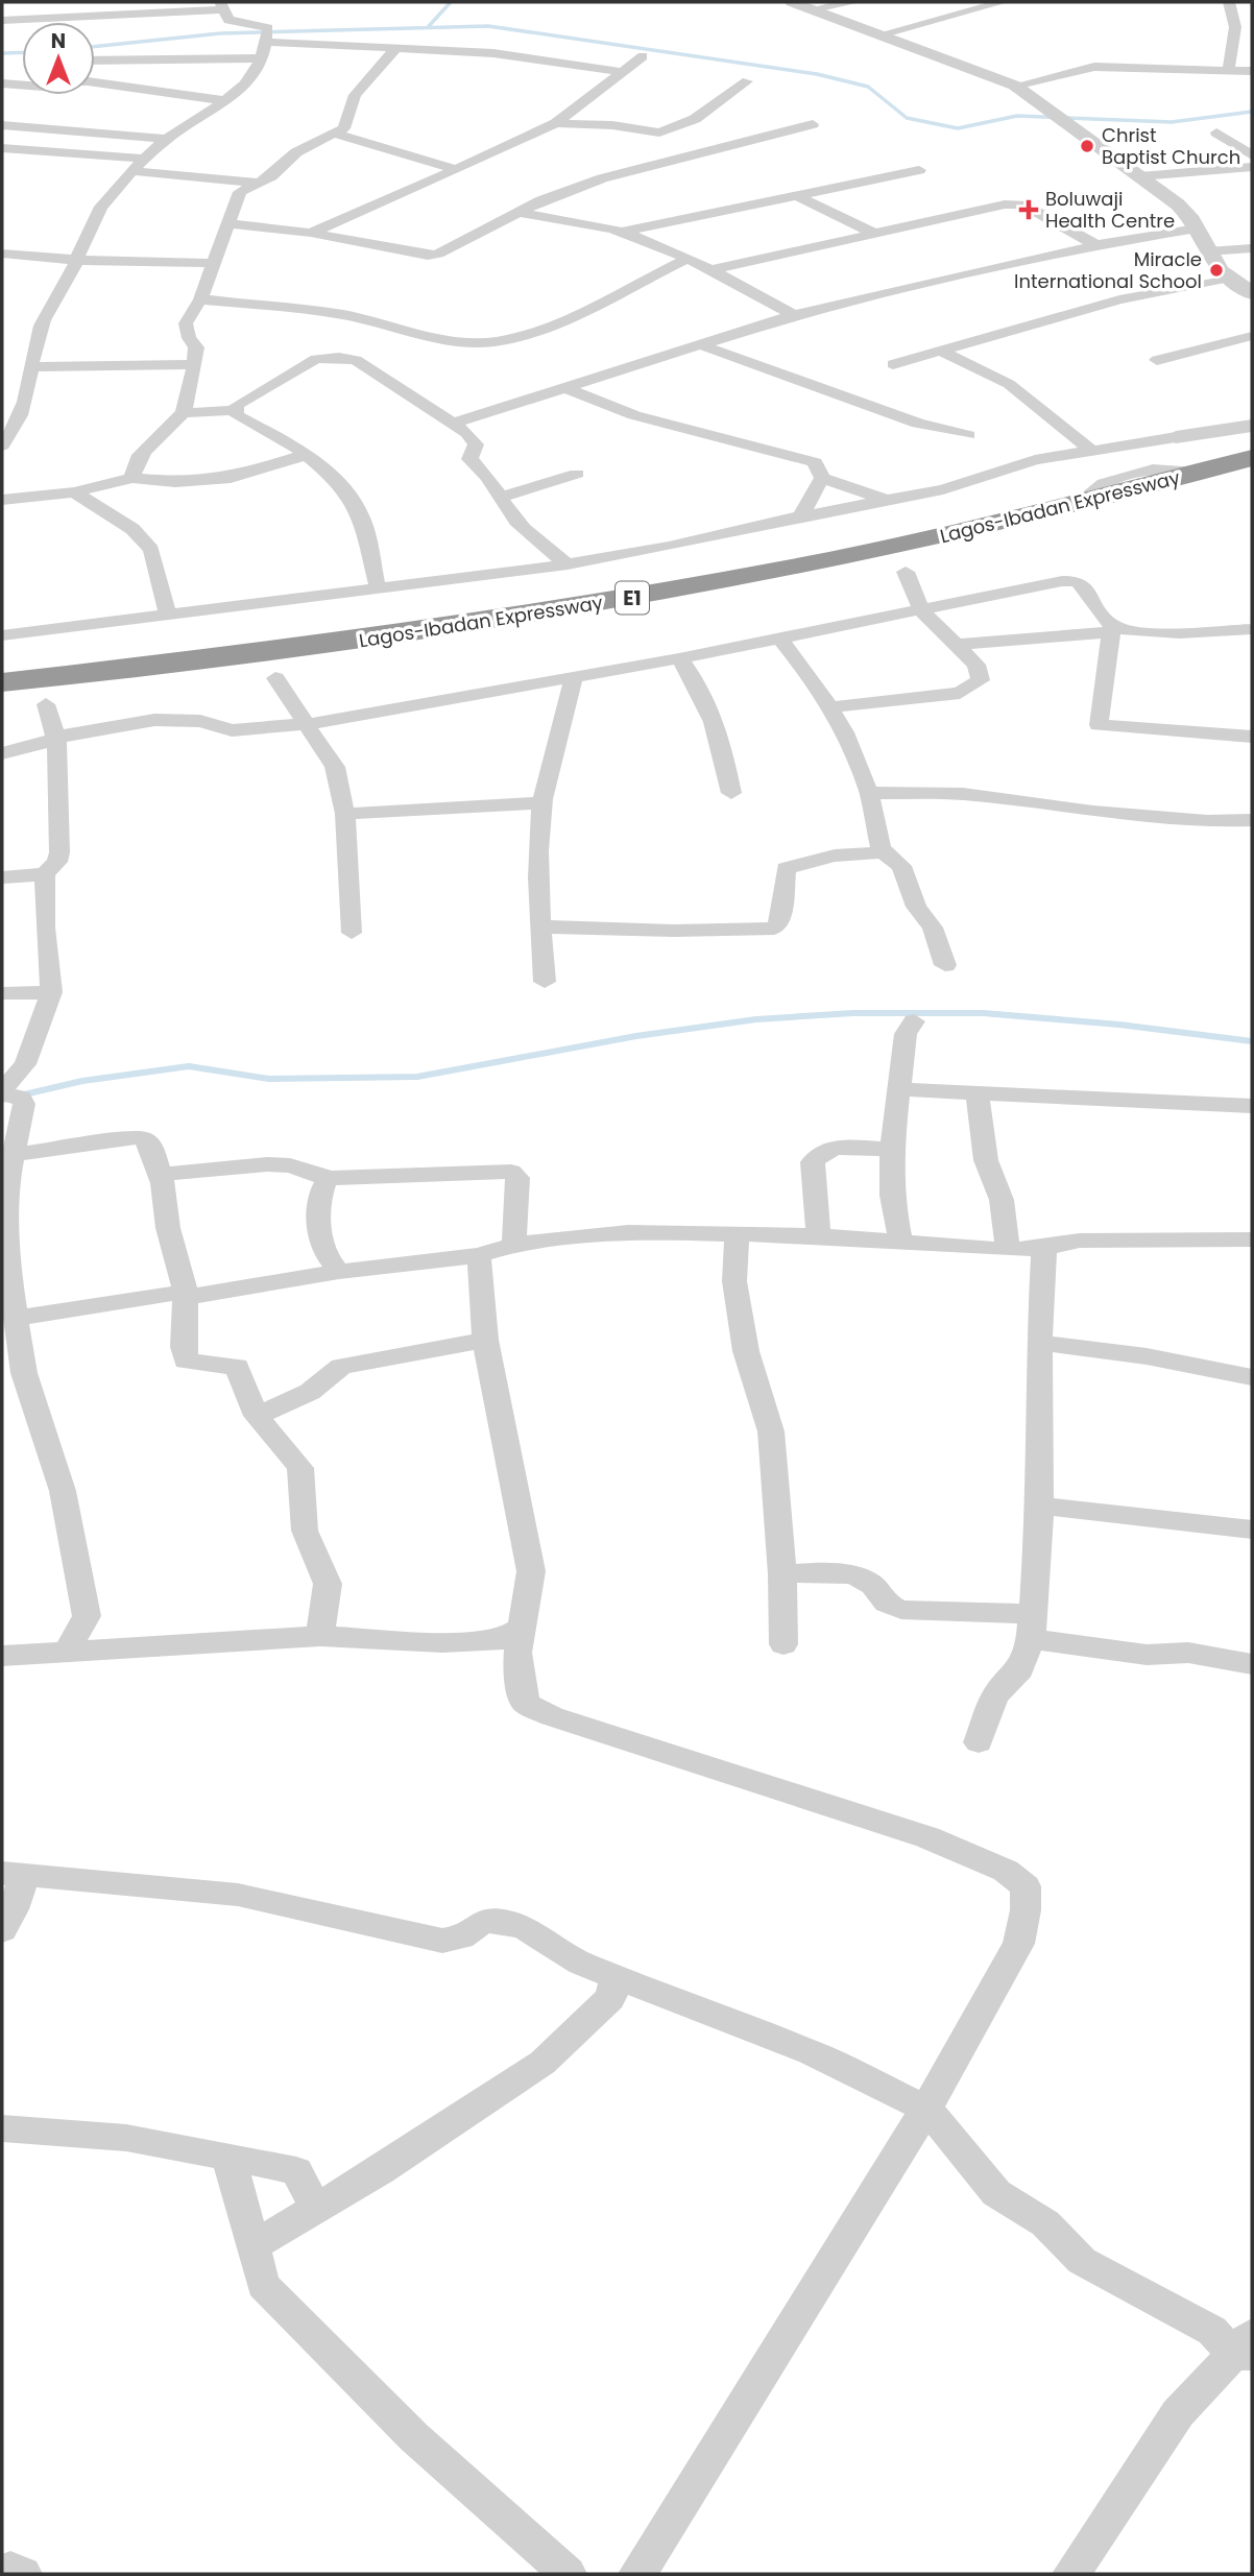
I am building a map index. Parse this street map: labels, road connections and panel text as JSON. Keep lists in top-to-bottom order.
{
  "streets": {
    "highway": ["Lagos-Ibadan Expressway", "E1"]
  },
  "places": {
    "other": ["Christ Baptist Church", "Miracle International School"],
    "health": ["Boluwaji Health Centre"]
  },
  "north": "top"
}
